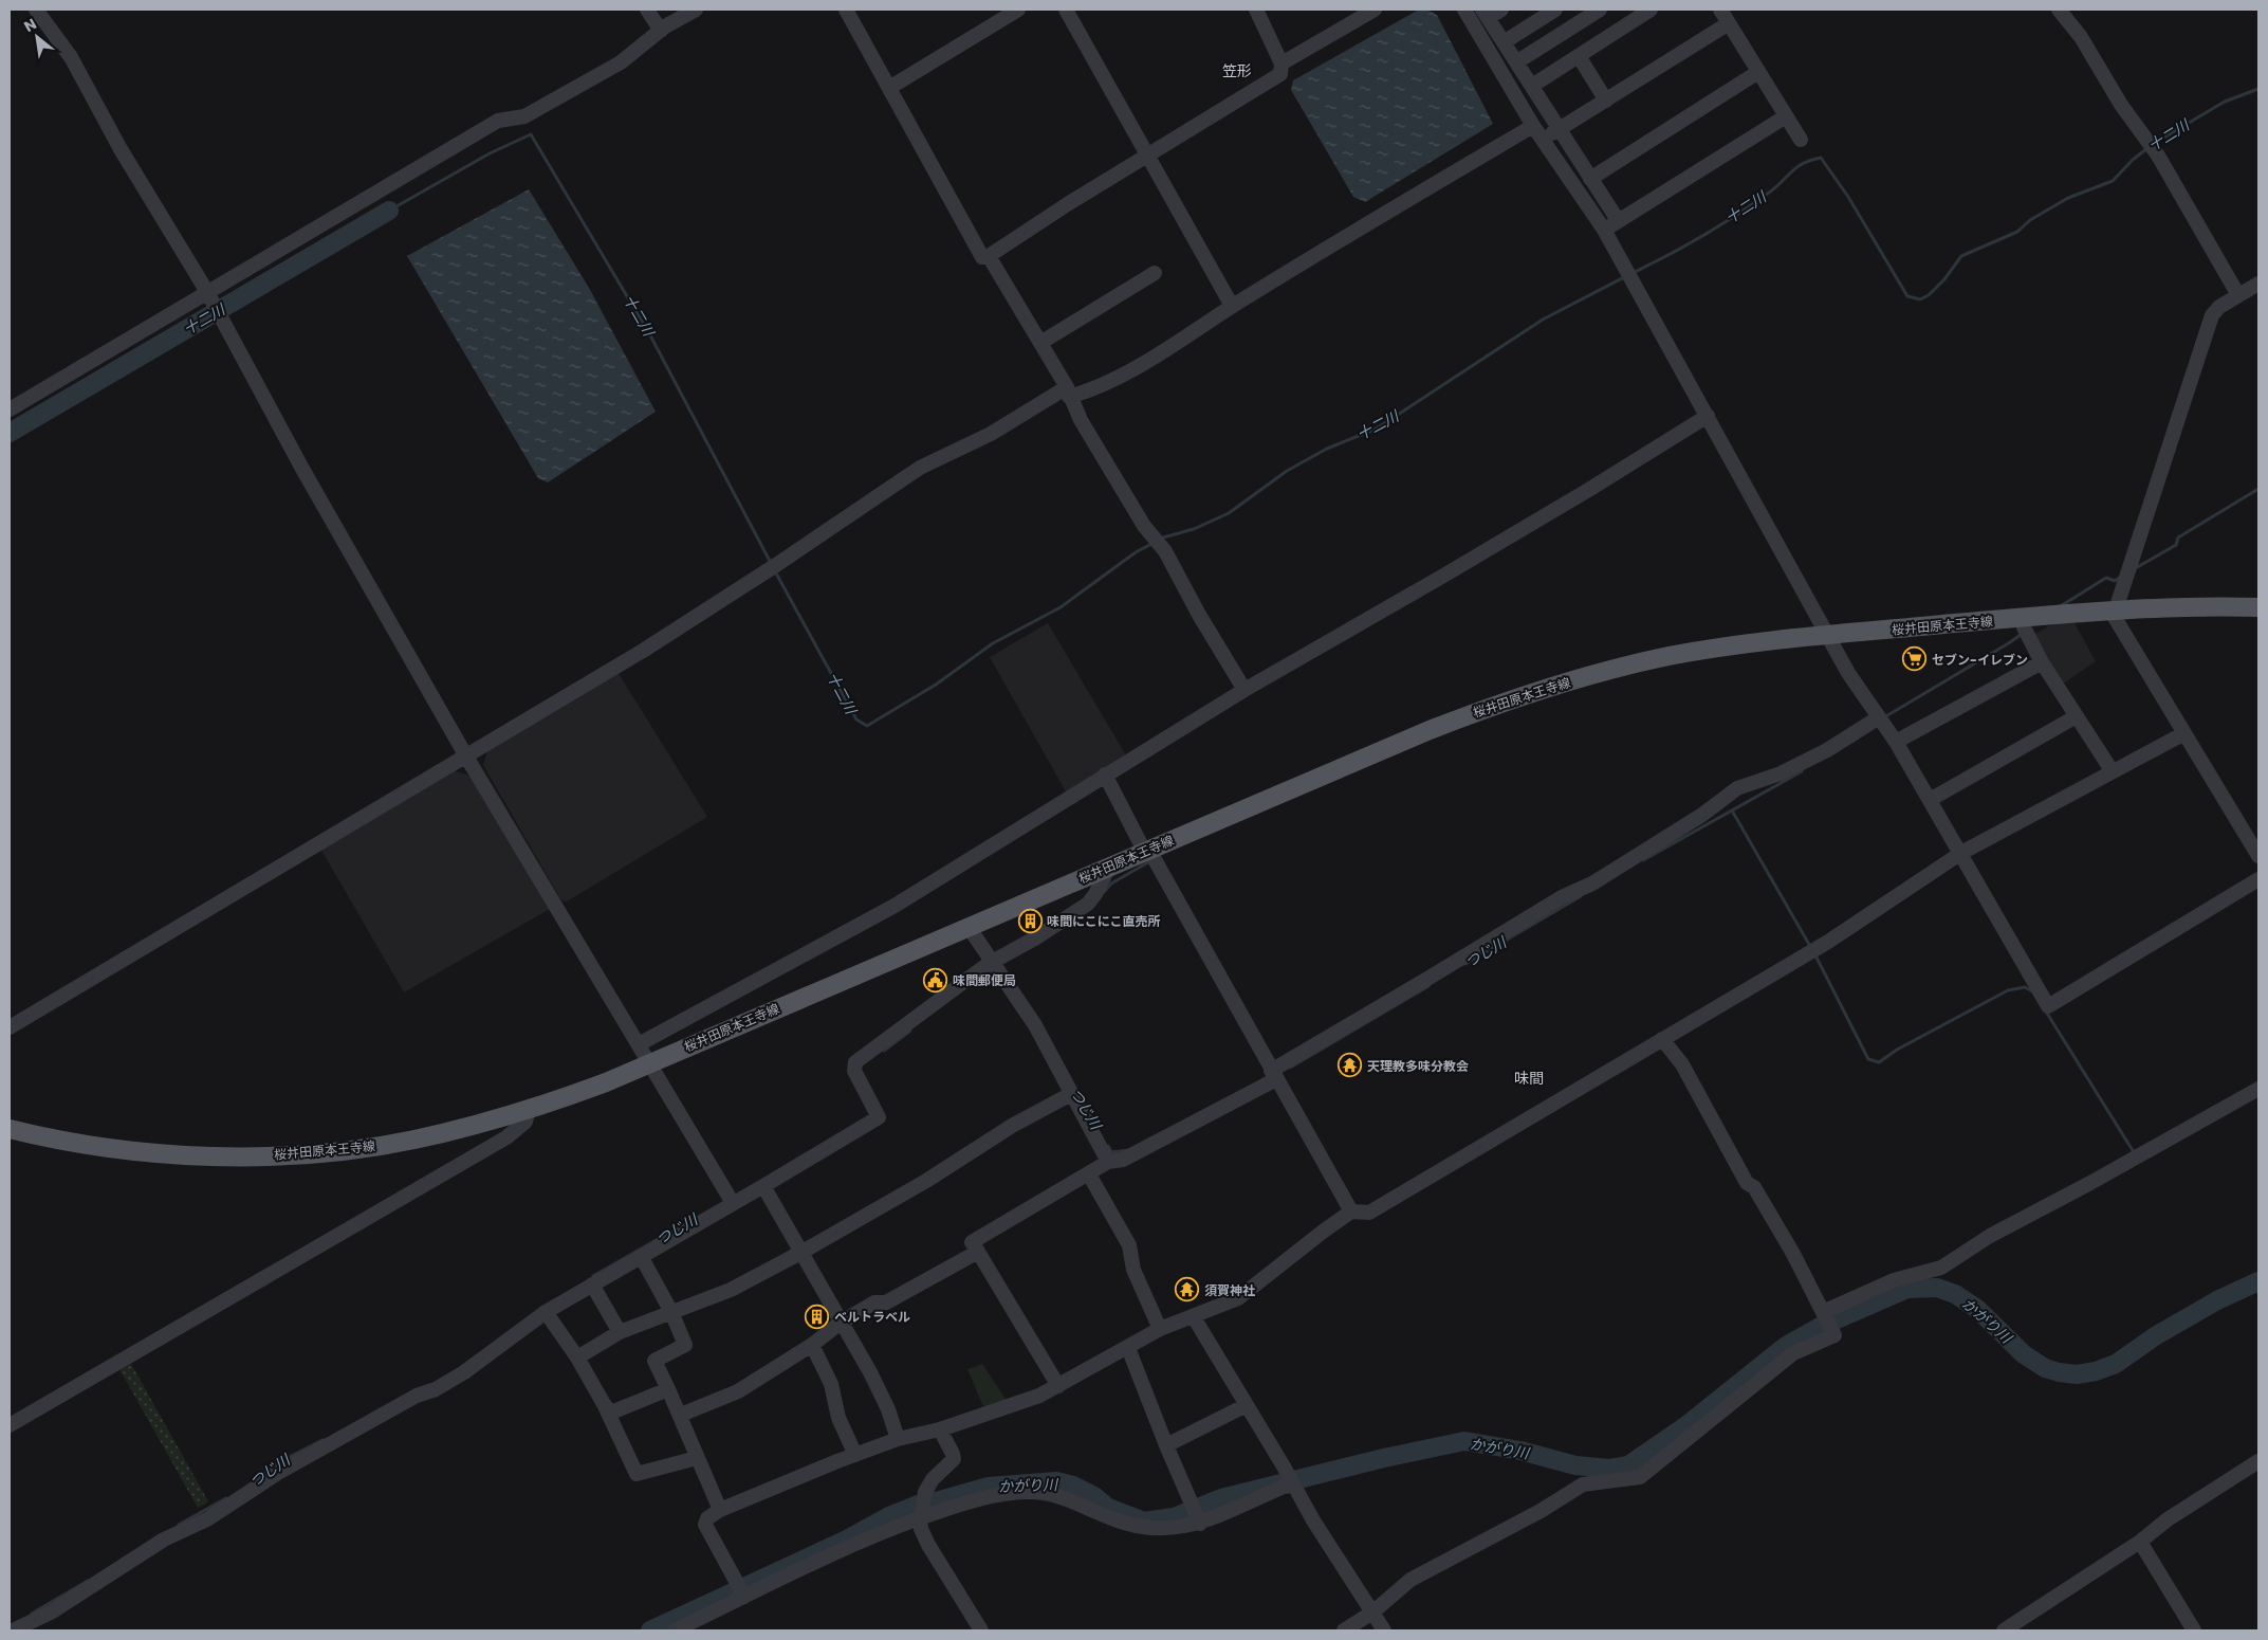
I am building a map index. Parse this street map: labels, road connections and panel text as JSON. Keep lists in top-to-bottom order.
{
  "streets": {
    "main road": ["桜井田原本王寺線"]
  },
  "districts": ["笠形", "味間"],
  "water": ["十二川", "つじ川", "かがり川"],
  "places": {
    "supermarket": ["セブン-イレブン"],
    "building": ["味間にこにこ直売所", "ベルトラベル"],
    "public building": ["味間郵便局"],
    "temple": ["天理教多味分教会", "須賀神社"]
  },
  "north": "top left"
}
